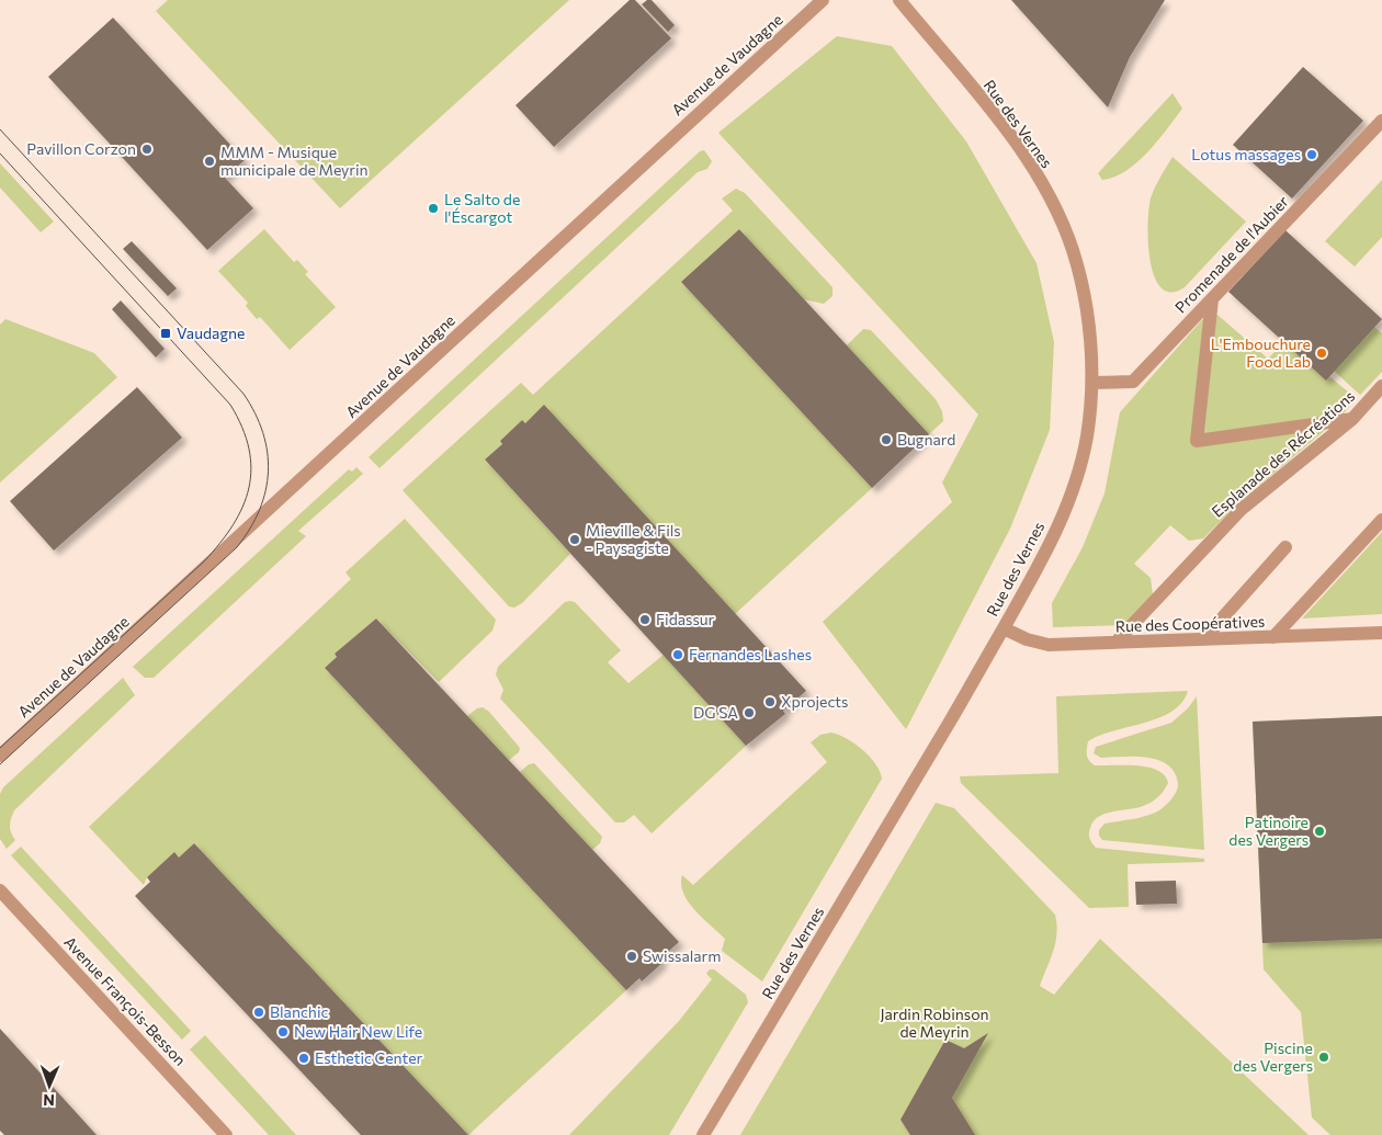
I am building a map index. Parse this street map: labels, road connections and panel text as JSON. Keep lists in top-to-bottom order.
{
  "streets": {
    "street": [
      "Avenue de Vaudagne",
      "Rue des Vernes",
      "Promenade de l'Aubier",
      "Esplanade des Récréations",
      "Rue des Coopératives",
      "Avenue François-Besson"
    ]
  },
  "crossings": [
    ["Rue des Vernes", "Promenade de l'Aubier"],
    ["Rue des Vernes", "Rue des Coopératives"],
    ["Esplanade des Récréations", "Rue des Coopératives"]
  ],
  "parks": ["Jardin Robinson de Meyrin"],
  "places": {
    "other": [
      "Pavillon Corzon",
      "Lotus massages",
      "MMM - Musique municipale de Meyrin",
      "Le Salto de l'Éscargot",
      "L'Embouchure Food Lab",
      "Bugnard",
      "Mieville & Fils - Paysagiste",
      "Fidassur",
      "Fernandes Lashes",
      "Xprojects",
      "DG SA",
      "Patinoire des Vergers",
      "Swissalarm",
      "Blanchic",
      "New Hair New Life",
      "Piscine des Vergers",
      "Esthetic Center"
    ],
    "transit": ["Vaudagne"]
  },
  "north": "bottom"
}
